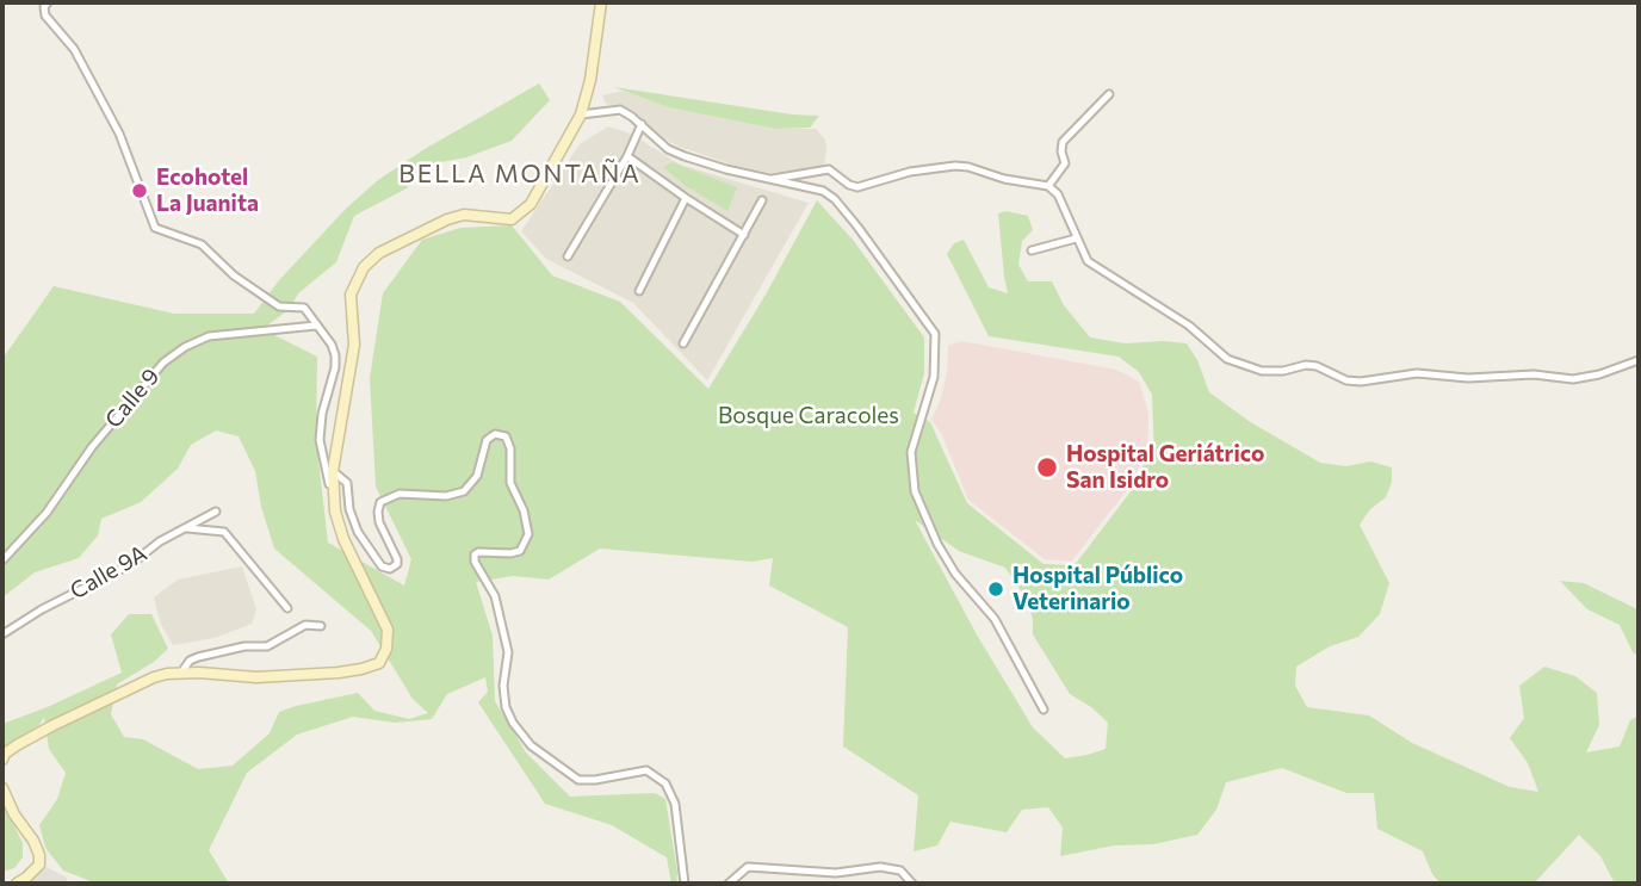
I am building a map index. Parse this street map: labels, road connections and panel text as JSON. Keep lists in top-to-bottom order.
{
  "streets": {
    "street": ["Calle 9", "Calle 9A"]
  },
  "districts": ["BELLA MONTAÑA"],
  "parks": ["Bosque Caracoles"],
  "places": ["Ecohotel La Juanita", "Hospital Geriátrico San Isidro", "Hospital Público Veterinario"]
}
